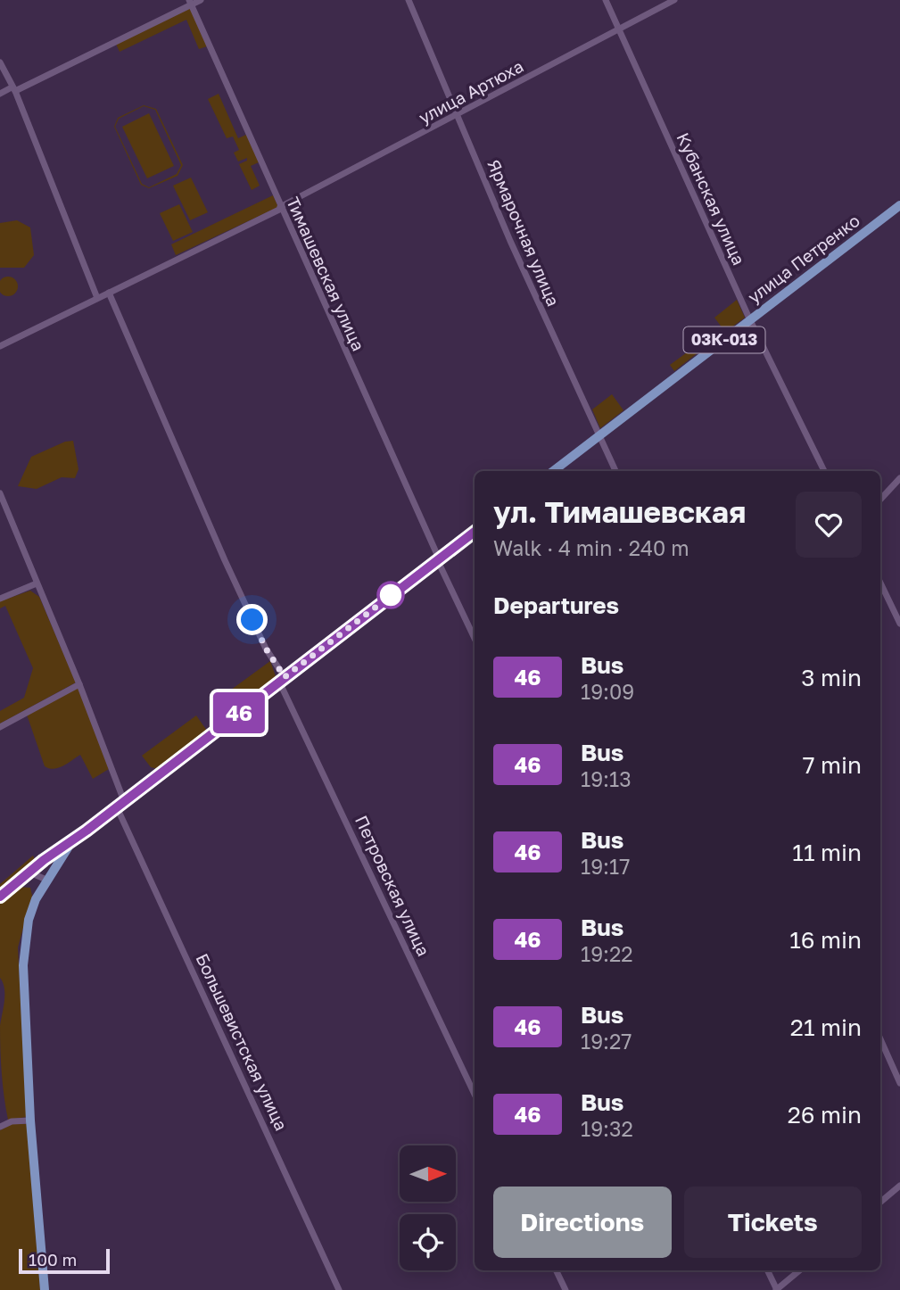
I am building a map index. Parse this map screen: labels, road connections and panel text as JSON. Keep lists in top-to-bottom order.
{
  "streets": {
    "main road": ["улица Петренко", "03К-013"],
    "street": [
      "улица Артюха",
      "Кубанская улица",
      "Ярмарочная улица",
      "Тимашевская улица",
      "Петровская улица",
      "Большевистская улица"
    ]
  },
  "crossings": [
    ["улица Артюха", "Кубанская улица"],
    ["улица Артюха", "Ярмарочная улица"],
    ["улица Артюха", "Тимашевская улица"],
    ["улица Артюха", "Петровская улица"],
    ["Кубанская улица", "улица Петренко"],
    ["Ярмарочная улица", "улица Петренко"]
  ],
  "lines": ["bus line 46"],
  "scale_bar": "100 m",
  "north": "right",
  "page": {
    "on_map": "46",
    "heading": [
      ["ул. Тимашевская", "Walk · 4 min · 240 m"],
      "Departures"
    ],
    "list": [
      {
        "mark": "46",
        "name": "Bus",
        "note": "19:09",
        "value": "3 min"
      },
      {
        "mark": "46",
        "name": "Bus",
        "note": "19:13",
        "value": "7 min"
      },
      {
        "mark": "46",
        "name": "Bus",
        "note": "19:17",
        "value": "11 min"
      },
      {
        "mark": "46",
        "name": "Bus",
        "note": "19:22",
        "value": "16 min"
      },
      {
        "mark": "46",
        "name": "Bus",
        "note": "19:27",
        "value": "21 min"
      },
      {
        "mark": "46",
        "name": "Bus",
        "note": "19:32",
        "value": "26 min"
      }
    ],
    "buttons": ["Directions", "Tickets"],
    "scale": "100 m"
  }
}
